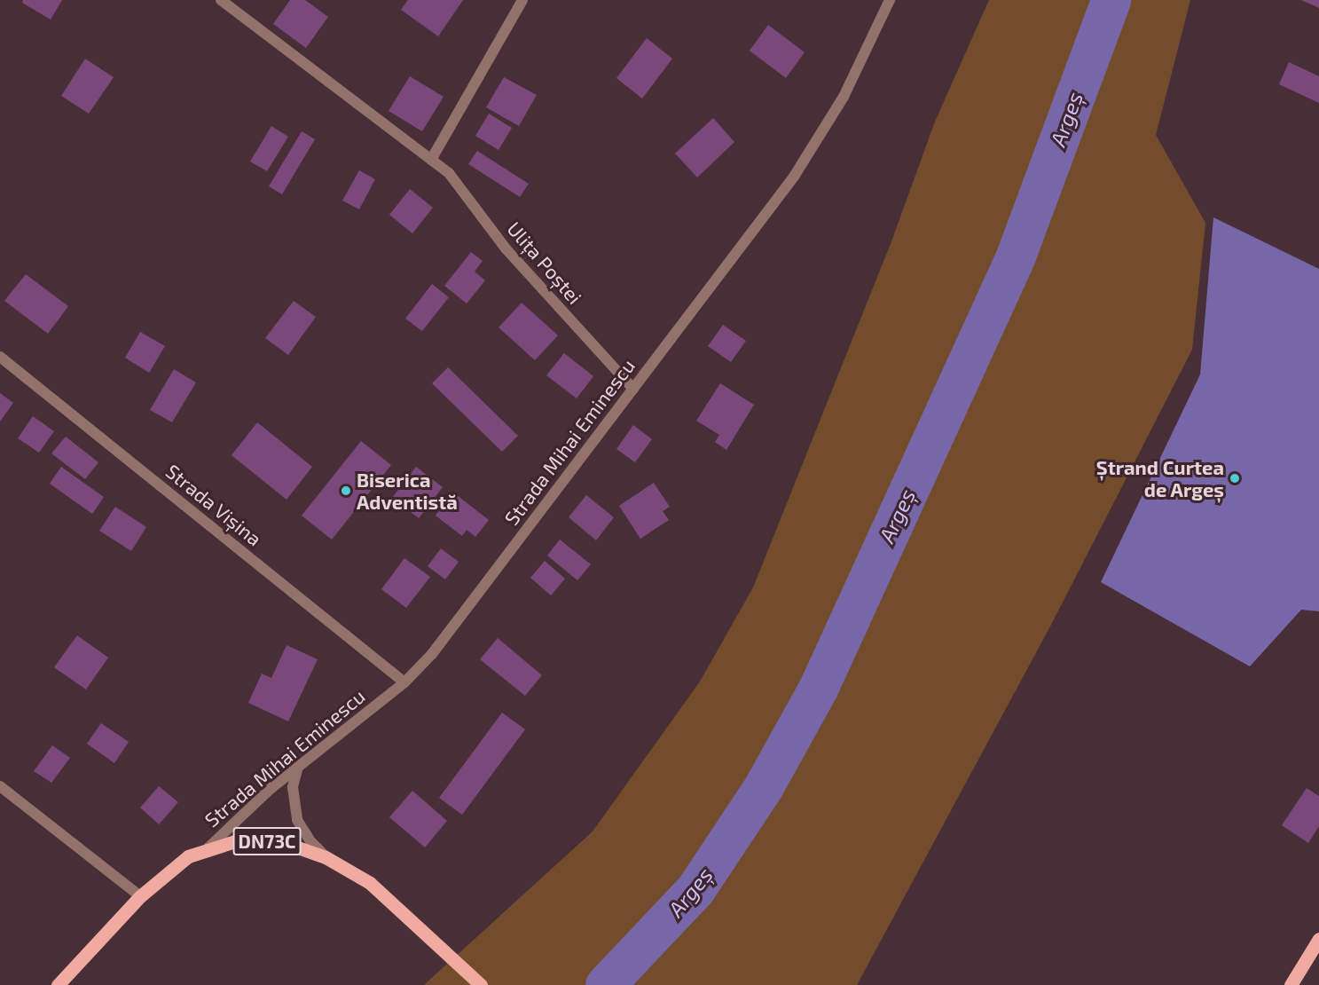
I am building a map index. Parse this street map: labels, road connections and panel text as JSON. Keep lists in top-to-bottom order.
{
  "streets": {
    "main road": ["DN73C"],
    "street": ["Ulița Poștei", "Strada Mihai Eminescu", "Strada Vișina"]
  },
  "crossings": [
    ["Ulița Poștei", "Strada Mihai Eminescu"],
    ["Strada Mihai Eminescu", "Strada Vișina"],
    ["Strada Mihai Eminescu", "DN73C"]
  ],
  "water": ["Argeș"],
  "places": ["Ștrand Curtea de Argeș", "Biserica Adventistă"]
}
